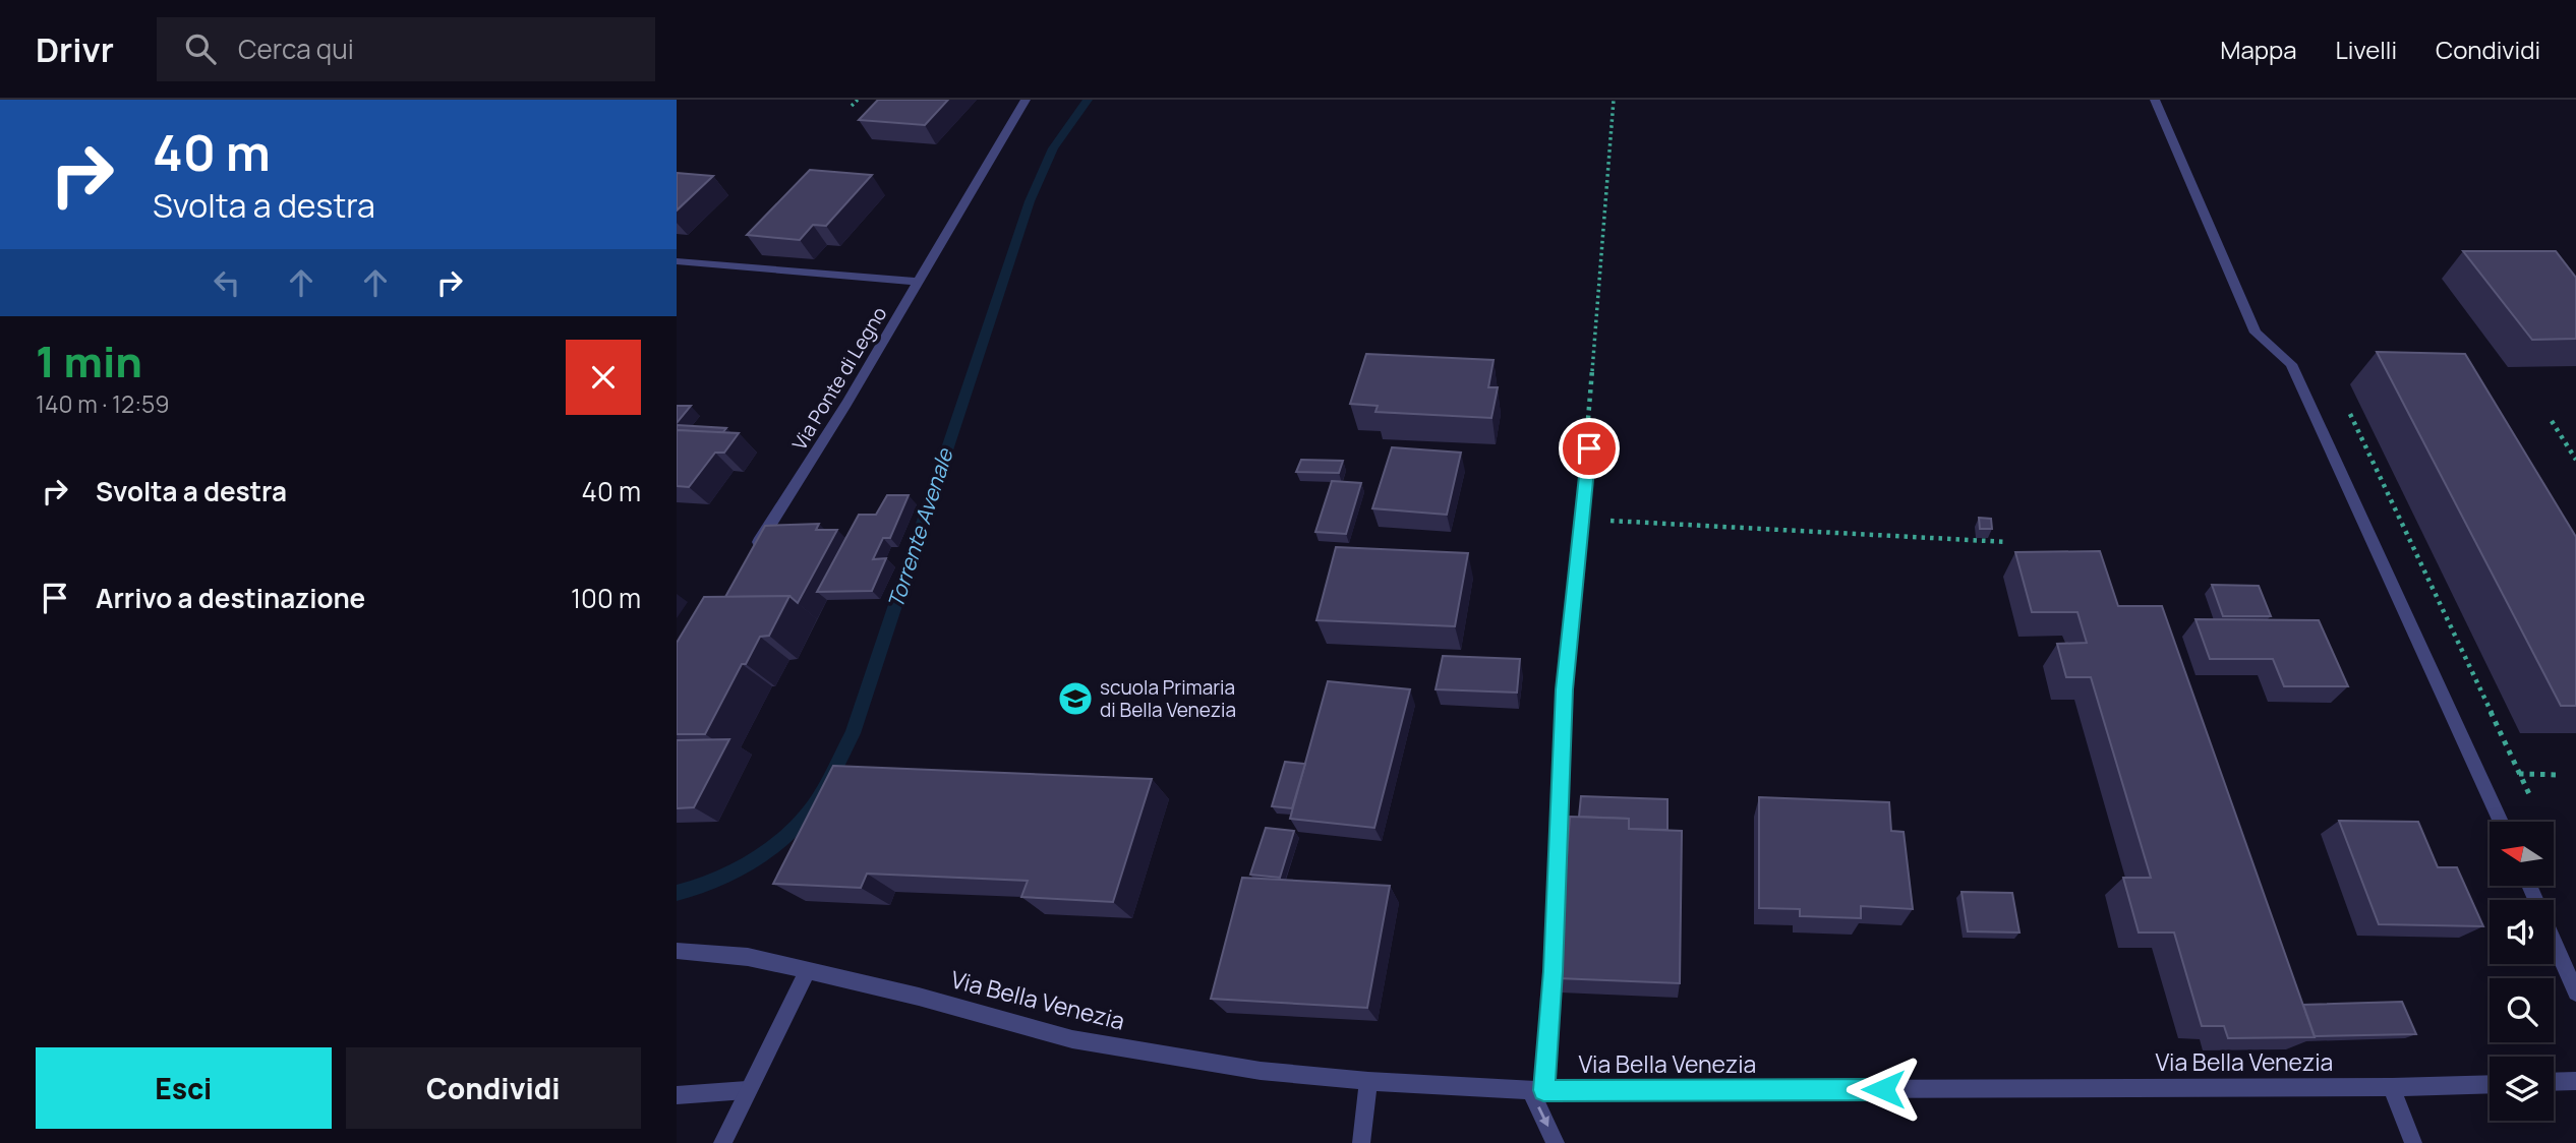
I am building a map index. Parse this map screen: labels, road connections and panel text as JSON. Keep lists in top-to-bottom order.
{
  "streets": {
    "street": ["Via Ponte di Legno", "Via Bella Venezia"]
  },
  "water": ["Torrente Avenale"],
  "places": {
    "school or university": ["scuola Primaria di Bella Venezia"]
  },
  "north": "left",
  "page": {
    "header": "Drivr",
    "search": "Cerca qui",
    "nav": ["Mappa", "Livelli", "Condividi"],
    "turn": ["40 m", "Svolta a destra"],
    "heading": ["1 min", "140 m · 12:59"],
    "list": [
      {
        "name": "Svolta a destra",
        "value": "40 m"
      },
      {
        "name": "Arrivo a destinazione",
        "value": "100 m"
      }
    ],
    "buttons": ["Esci", "Condividi"]
  }
}
